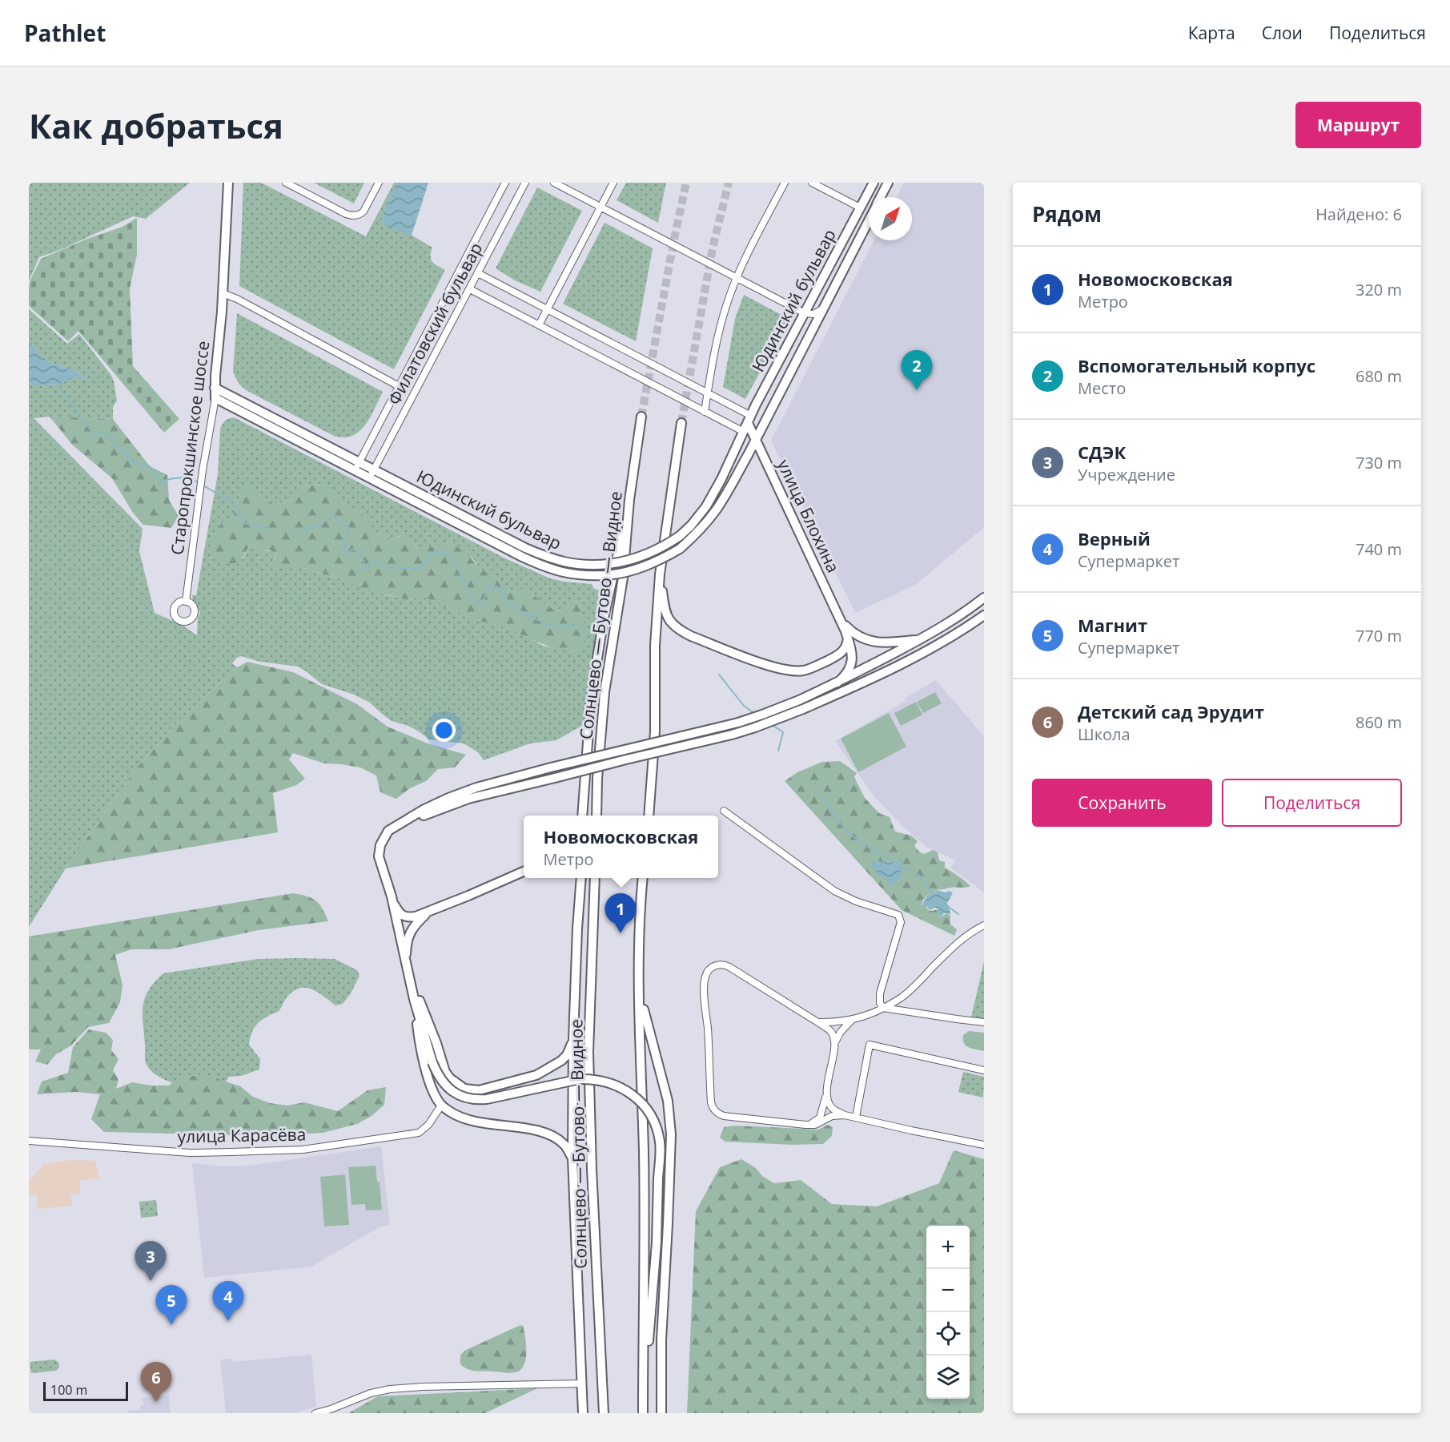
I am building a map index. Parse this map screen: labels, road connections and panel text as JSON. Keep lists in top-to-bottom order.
{
  "streets": {
    "main road": [
      "Юдинский бульвар",
      "Старопрокшинское шоссе",
      "улица Блохина",
      "Солнцево — Бутово — Видное"
    ],
    "street": ["Филатовский бульвар", "улица Карасёва"]
  },
  "crossings": [
    ["Юдинский бульвар", "Филатовский бульвар"],
    ["Юдинский бульвар", "Старопрокшинское шоссе"],
    ["Юдинский бульвар", "улица Блохина"]
  ],
  "scale_bar": "100 m",
  "north": "top right",
  "page": {
    "header": "Pathlet",
    "nav": ["Карта", "Слои", "Поделиться"],
    "buttons": [
      "Маршрут",
      ["Сохранить", "Поделиться"]
    ],
    "title": "Как добраться",
    "heading": ["Рядом", "Найдено: 6"],
    "list": [
      {
        "mark": "1",
        "name": "Новомосковская",
        "note": "Метро",
        "value": "320 m"
      },
      {
        "mark": "2",
        "name": "Вспомогательный корпус",
        "note": "Место",
        "value": "680 m"
      },
      {
        "mark": "3",
        "name": "СДЭК",
        "note": "Учреждение",
        "value": "730 m"
      },
      {
        "mark": "4",
        "name": "Верный",
        "note": "Супермаркет",
        "value": "740 m"
      },
      {
        "mark": "5",
        "name": "Магнит",
        "note": "Супермаркет",
        "value": "770 m"
      },
      {
        "mark": "6",
        "name": "Детский сад Эрудит",
        "note": "Школа",
        "value": "860 m"
      }
    ],
    "pins": [
      "2",
      "1",
      "3",
      "4",
      "5",
      "6"
    ],
    "popup": ["Новомосковская", "Метро"],
    "map_buttons": ["+", "−"],
    "scale": "100 m"
  }
}
